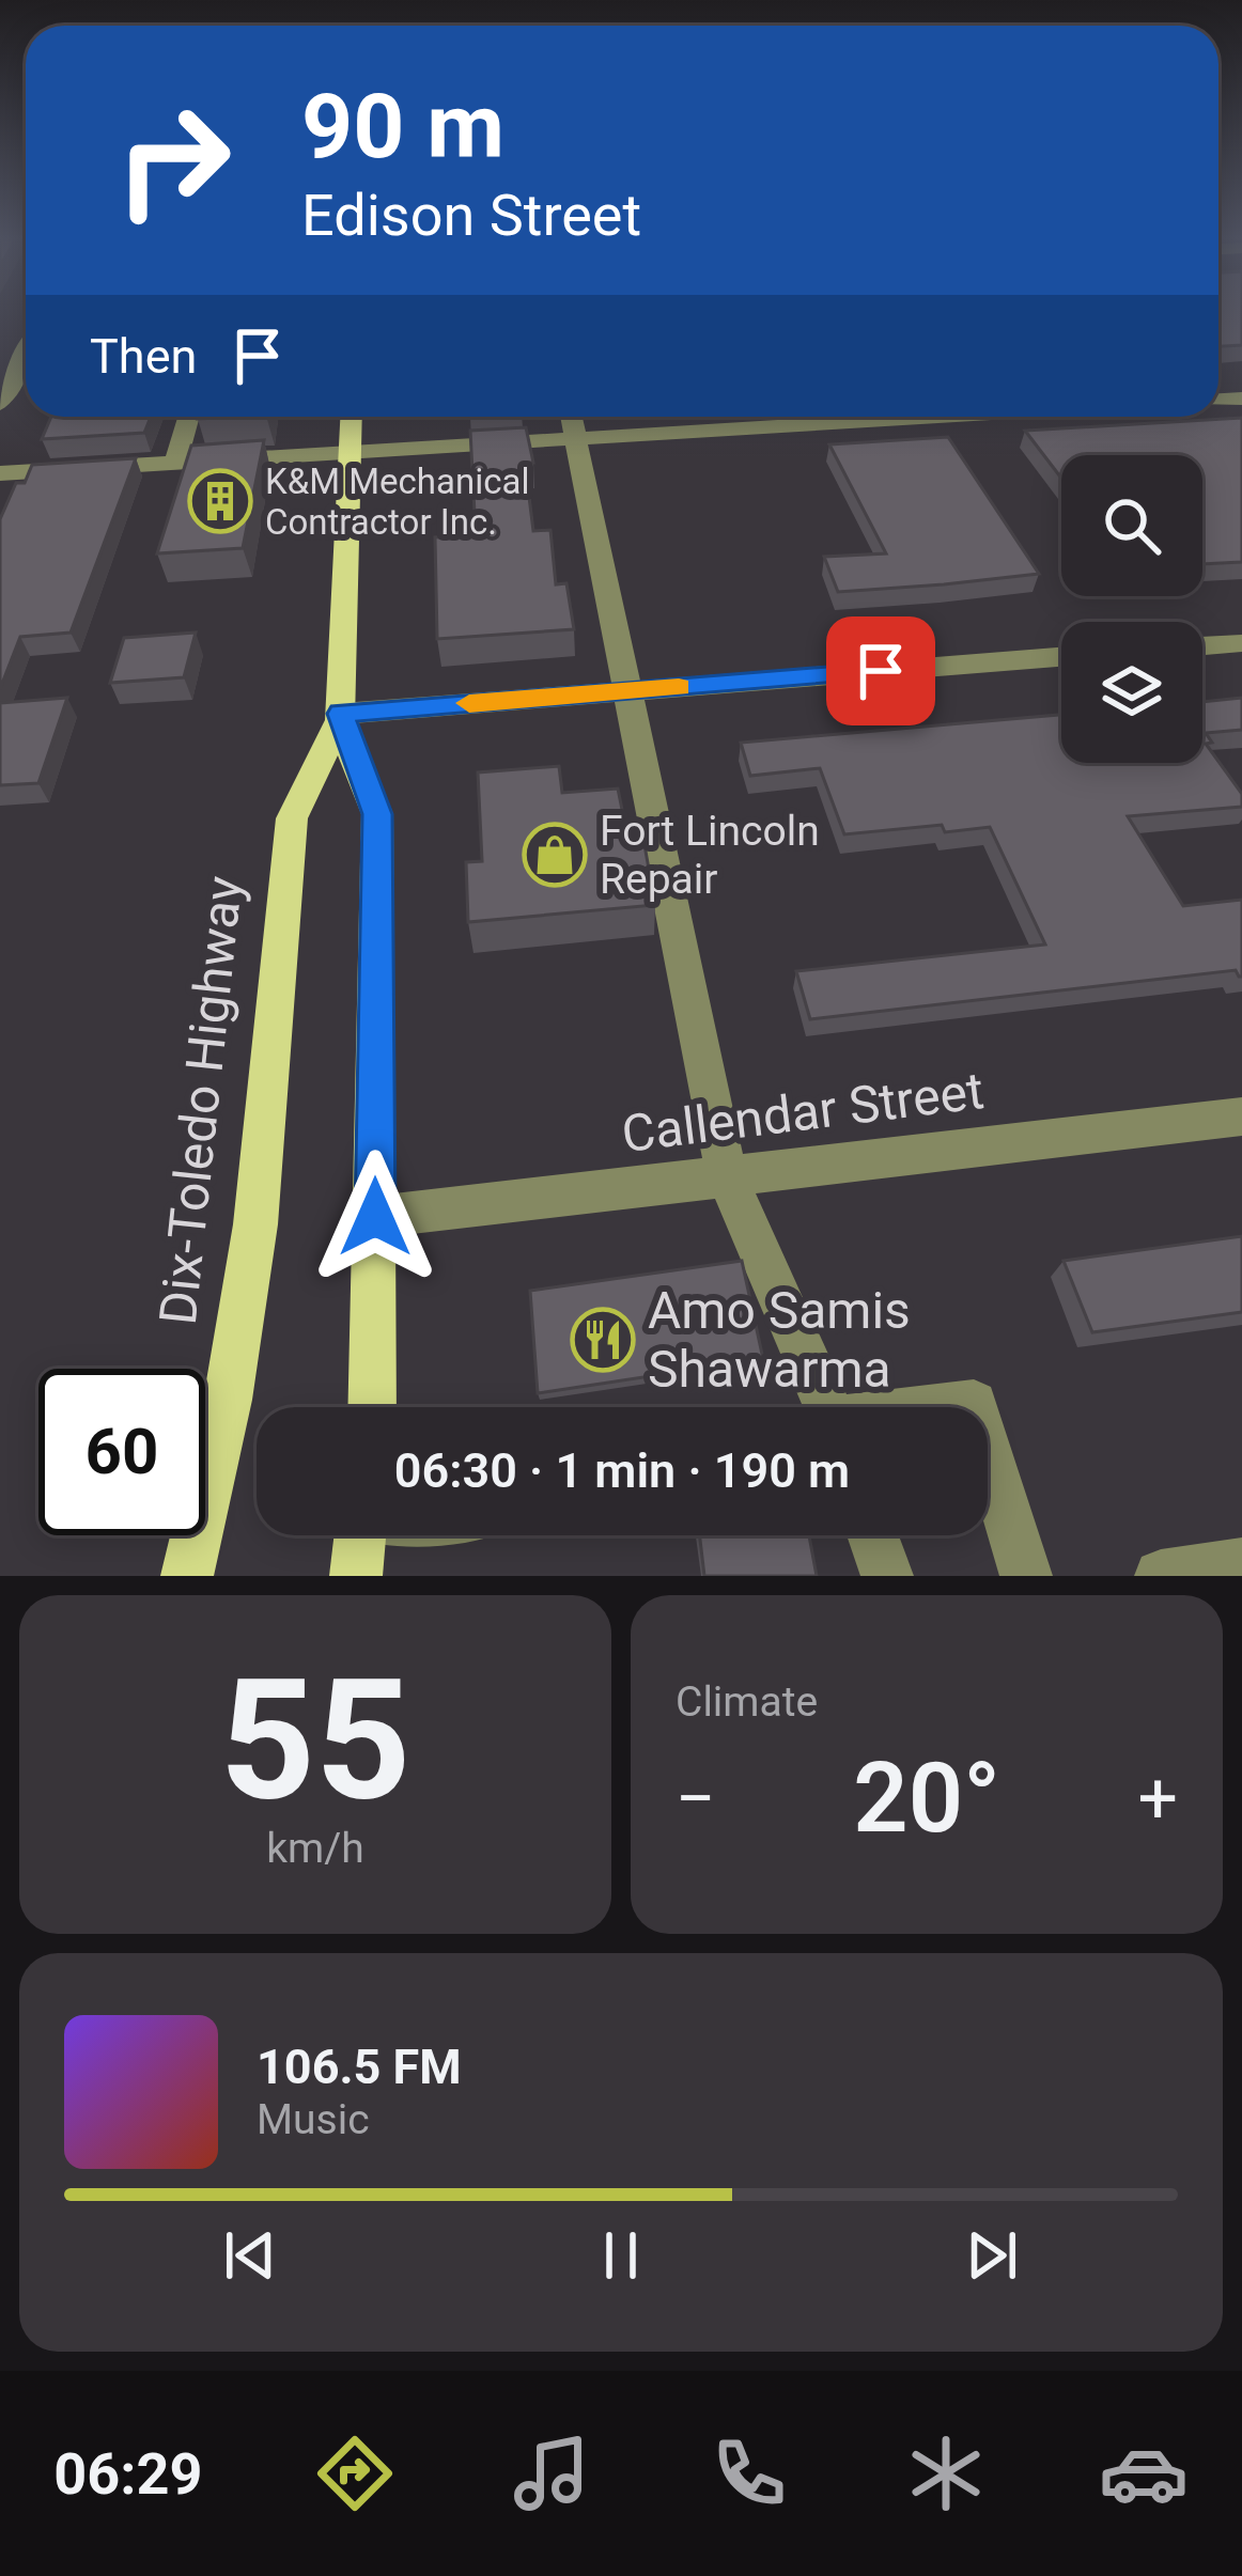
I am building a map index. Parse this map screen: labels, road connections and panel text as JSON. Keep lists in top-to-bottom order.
{
  "streets": {
    "main road": ["Dix-Toledo Highway"],
    "street": ["Callendar Street"]
  },
  "crossings": [
    ["Dix-Toledo Highway", "Callendar Street"]
  ],
  "places": {
    "building": ["K&M Mechanical Contractor Inc."],
    "shop": ["Fort Lincoln Repair"],
    "restaurant": ["Amo Samis Shawarma"]
  },
  "page": {
    "turn": ["90 m", "Edison Street"],
    "then": "Then",
    "limit": "60",
    "trip": "06:30 · 1 min · 190 m",
    "tile": [
      ["55", "km/h"],
      "Climate"
    ],
    "heat": ["−", "20°", "+"],
    "song": ["106.5 FM", "Music"],
    "tabs": "06:29"
  }
}
